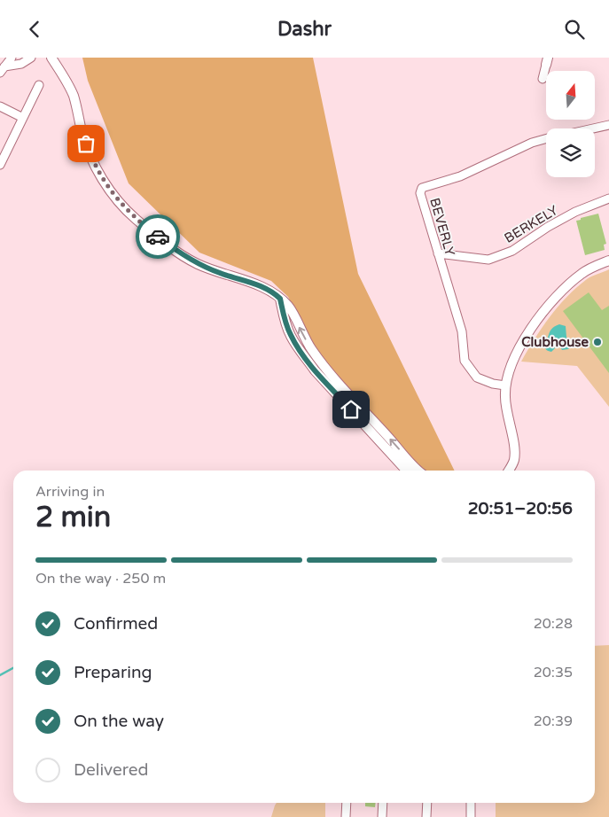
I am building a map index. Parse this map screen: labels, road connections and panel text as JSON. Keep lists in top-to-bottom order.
{
  "streets": {
    "street": ["BERKELY", "BEVERLY"]
  },
  "crossings": [
    ["BERKELY", "BEVERLY"]
  ],
  "places": ["Clubhouse"],
  "north": "top",
  "page": {
    "header": "Dashr",
    "heading": ["2 min", "Arriving in", "20:51–20:56"],
    "bar": "On the way · 250 m",
    "list": [
      ["Confirmed", "20:28"],
      ["Preparing", "20:35"],
      ["On the way", "20:39"],
      "Delivered"
    ]
  }
}
